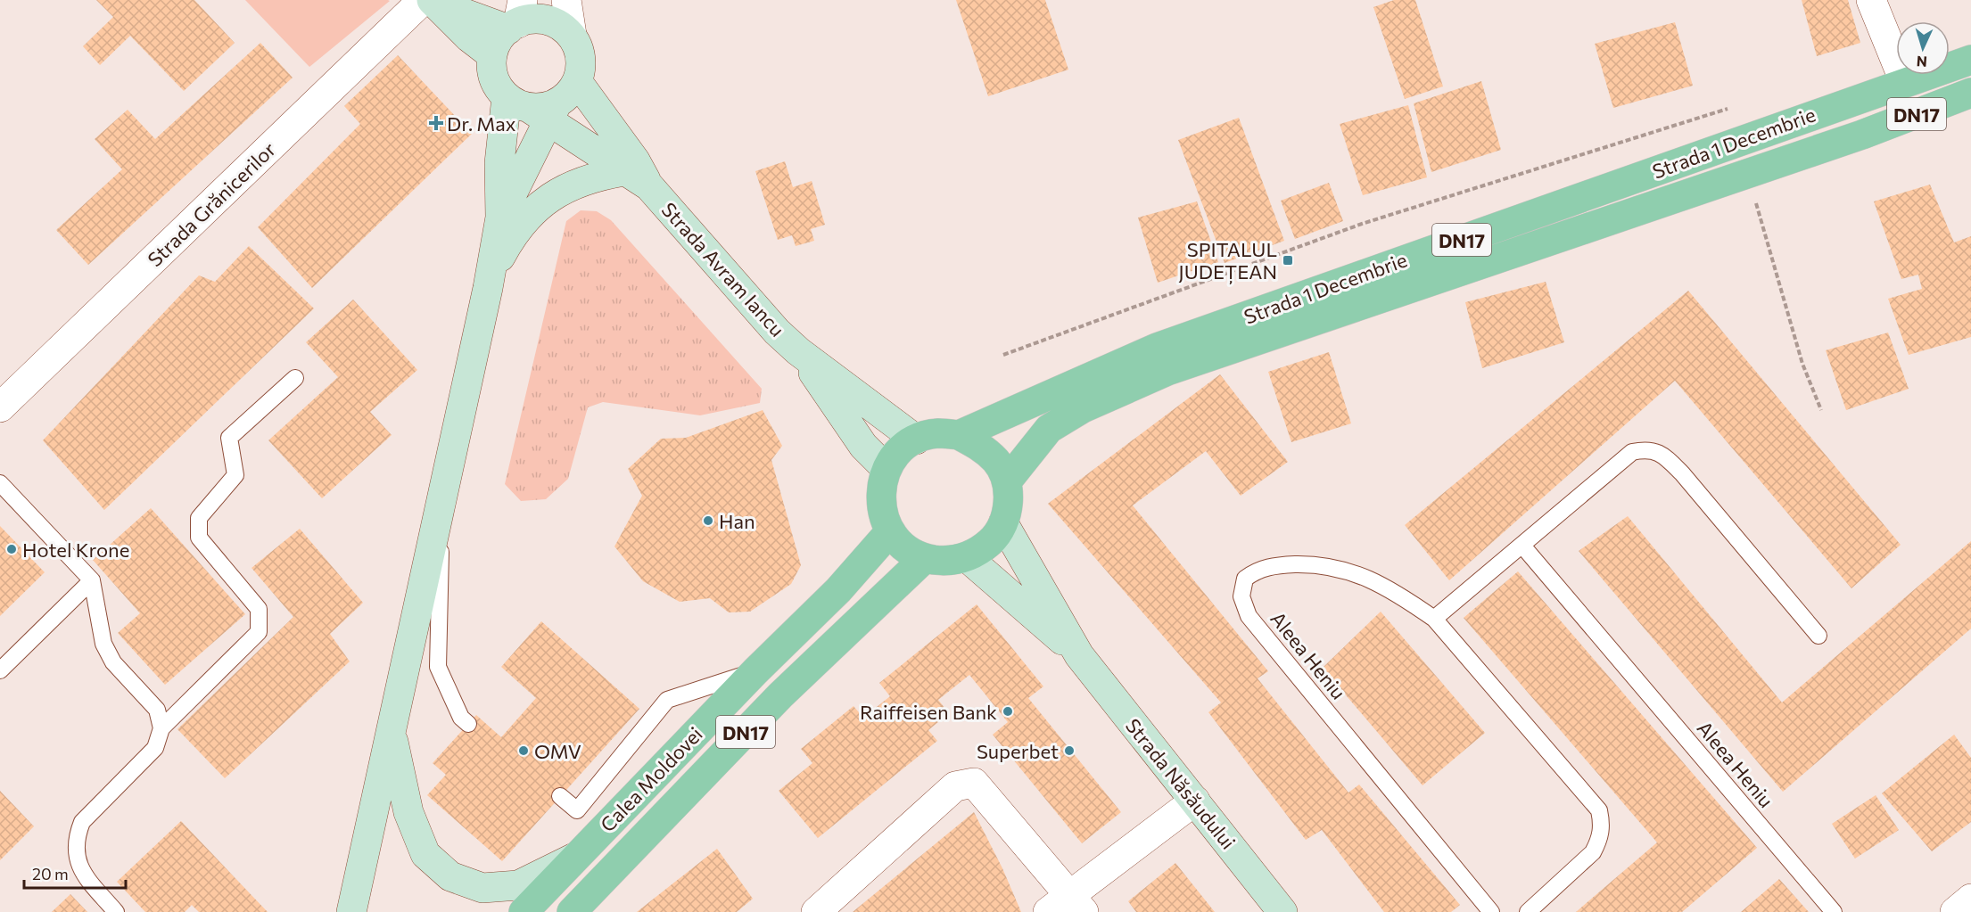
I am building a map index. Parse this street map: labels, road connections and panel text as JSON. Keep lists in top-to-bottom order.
{
  "streets": {
    "main road": [
      "DN17",
      "Strada 1 Decembrie",
      "Strada Avram Iancu",
      "Calea Moldovei",
      "Strada Năsăudului"
    ],
    "street": ["Strada Grănicerilor"],
    "lane": ["Aleea Heniu"]
  },
  "crossings": [
    ["DN17", "Strada 1 Decembrie"],
    ["DN17", "Strada Avram Iancu"],
    ["DN17", "Calea Moldovei"],
    ["DN17", "Strada Năsăudului"],
    ["Strada 1 Decembrie", "Strada Avram Iancu"],
    ["Strada 1 Decembrie", "Calea Moldovei"],
    ["Strada 1 Decembrie", "Strada Năsăudului"],
    ["Strada Avram Iancu", "Calea Moldovei"],
    ["Strada Avram Iancu", "Strada Năsăudului"],
    ["Calea Moldovei", "Strada Năsăudului"]
  ],
  "places": {
    "health": ["Dr. Max"],
    "transit": ["SPITALUL JUDEȚEAN"],
    "other": [
      "Han",
      "Hotel Krone",
      "Raiffeisen Bank",
      "OMV",
      "Superbet"
    ]
  },
  "scale_bar": "20 m",
  "north": "bottom"
}
